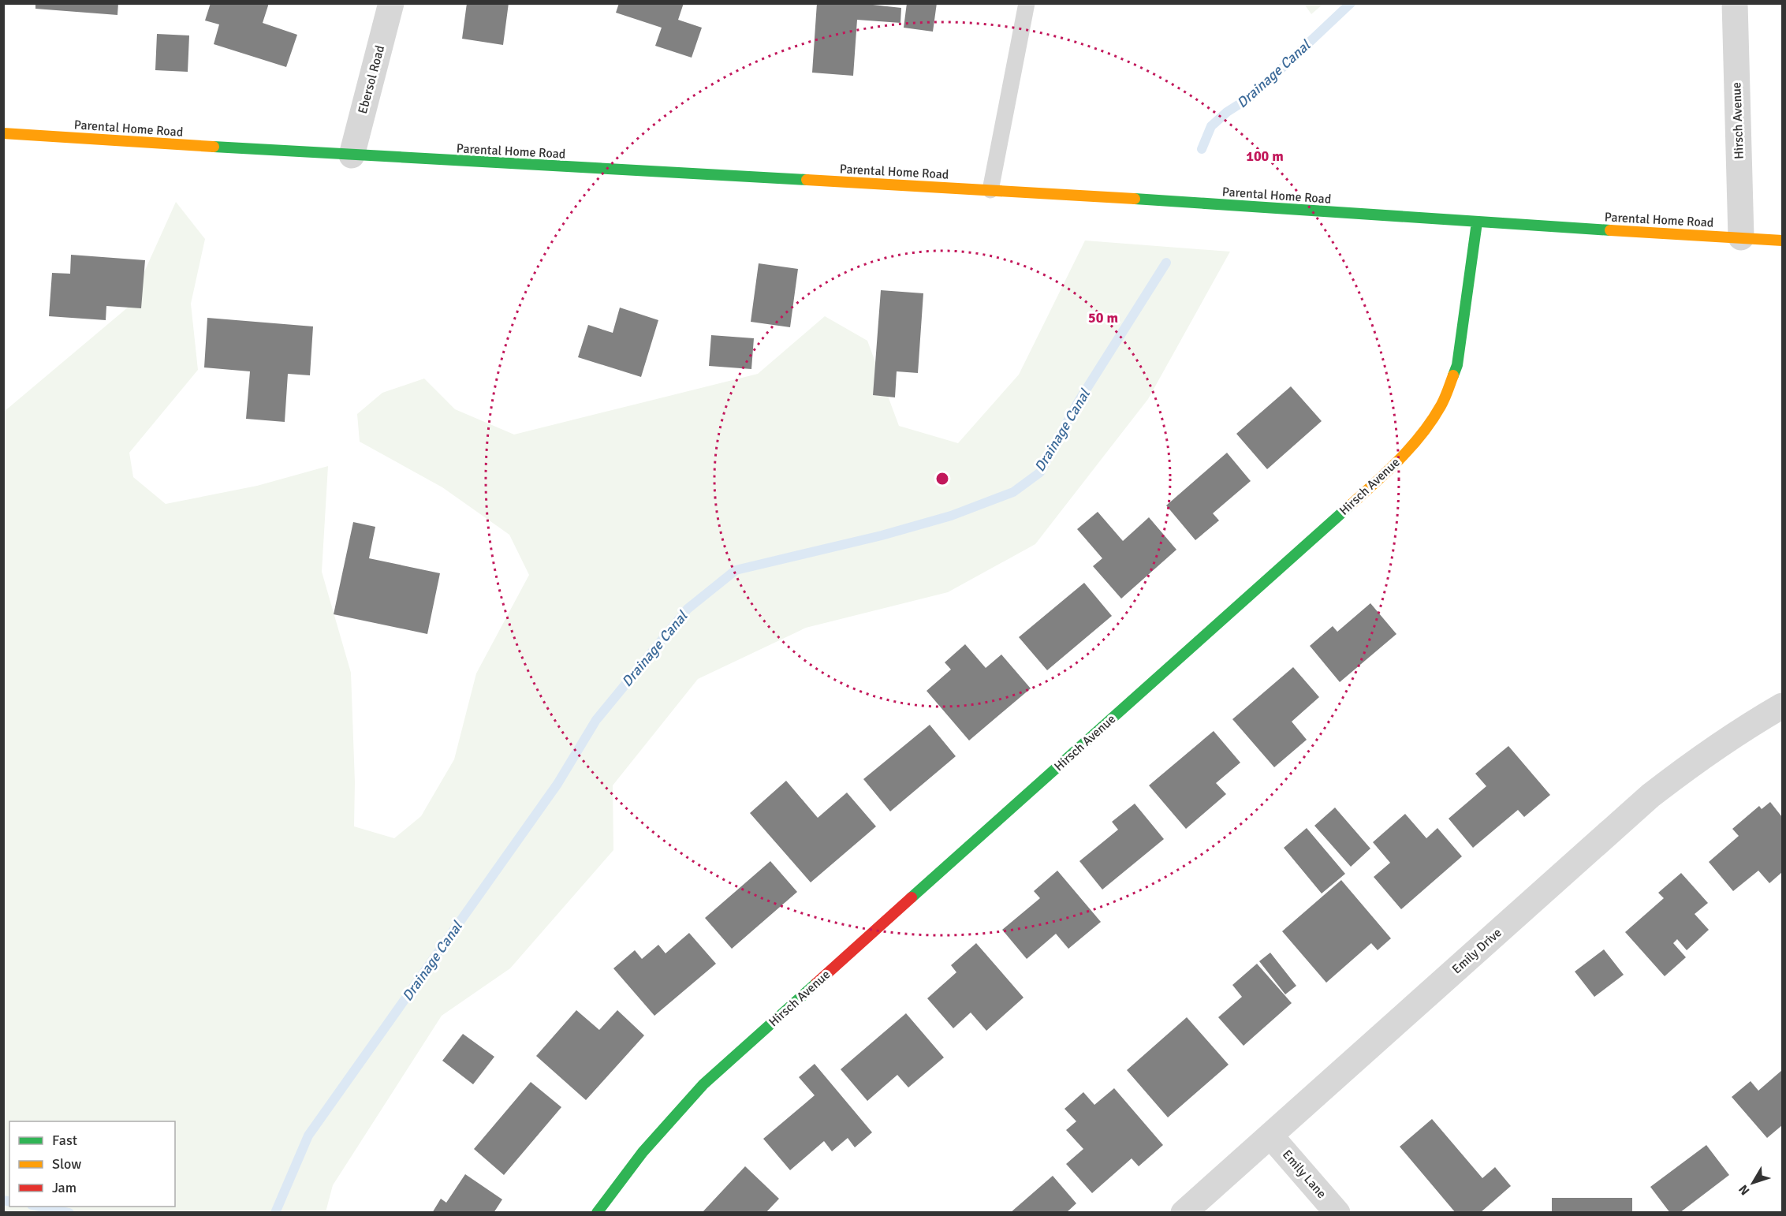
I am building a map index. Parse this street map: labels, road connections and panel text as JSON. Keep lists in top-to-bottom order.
{
  "streets": {
    "street": [
      "Ebersol Road",
      "Hirsch Avenue",
      "Parental Home Road",
      "Emily Drive",
      "Emily Lane"
    ]
  },
  "crossings": [
    ["Ebersol Road", "Parental Home Road"],
    ["Hirsch Avenue", "Parental Home Road"],
    ["Emily Drive", "Emily Lane"]
  ],
  "water": ["Drainage Canal"],
  "legend": ["Fast", "Slow", "Jam"],
  "north": "bottom left",
  "rings": ["100 m", "50 m"]
}
